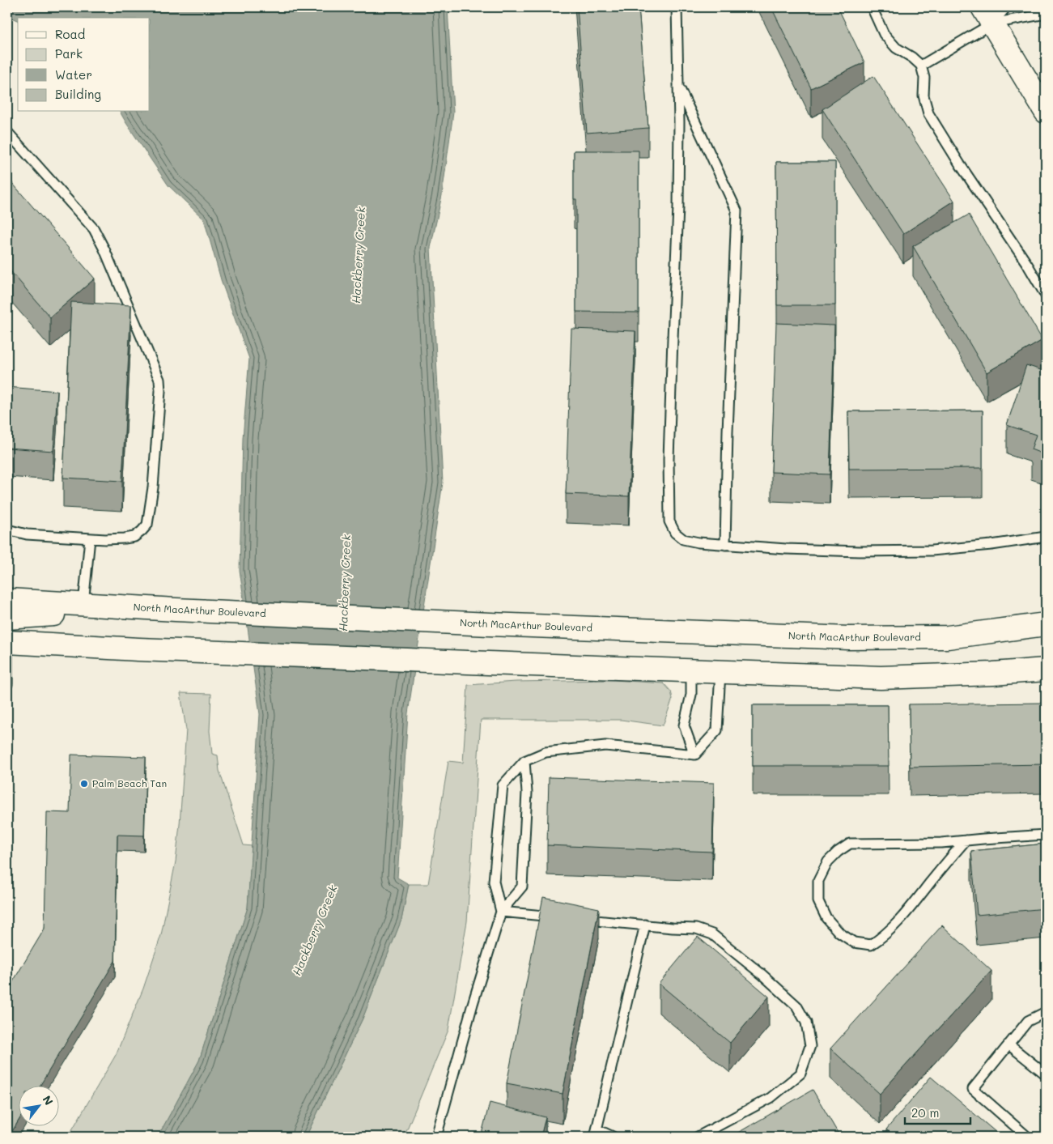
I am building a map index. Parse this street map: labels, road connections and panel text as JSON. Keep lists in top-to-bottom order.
{
  "streets": {
    "main road": ["North MacArthur Boulevard"]
  },
  "water": ["Hackberry Creek"],
  "places": ["Palm Beach Tan"],
  "legend": [
    "Road",
    "Park",
    "Water",
    "Building"
  ],
  "scale_bar": "20 m",
  "north": "top right"
}
